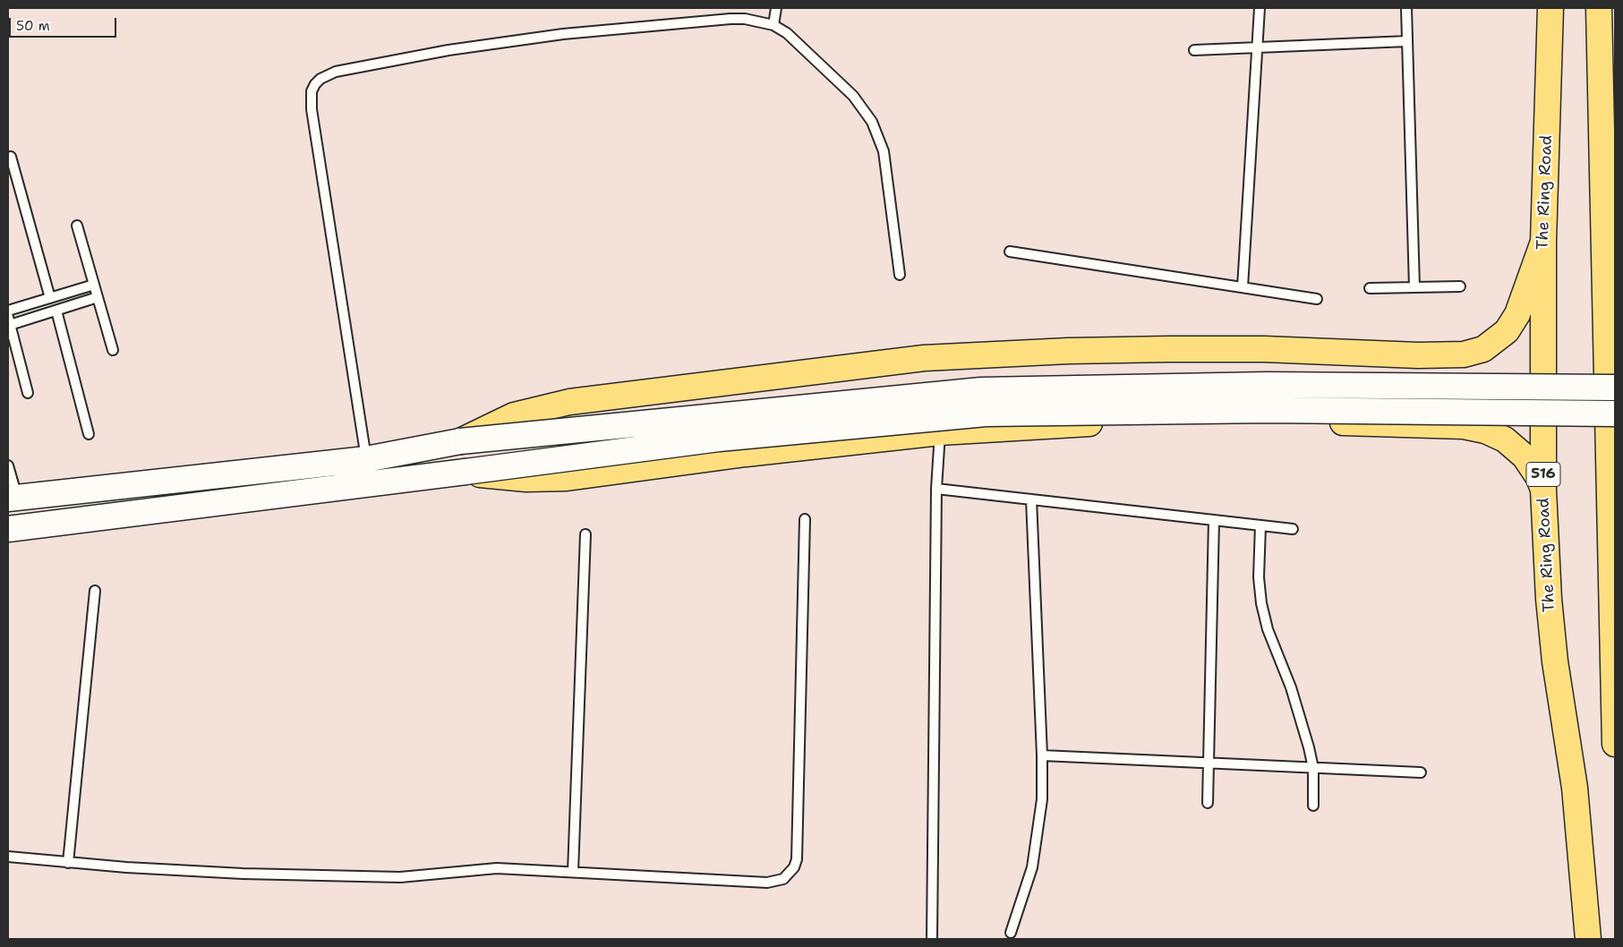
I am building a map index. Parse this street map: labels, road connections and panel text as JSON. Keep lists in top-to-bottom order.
{
  "streets": {
    "highway": ["The Ring Road", "516"]
  },
  "scale_bar": "50 m"
}
